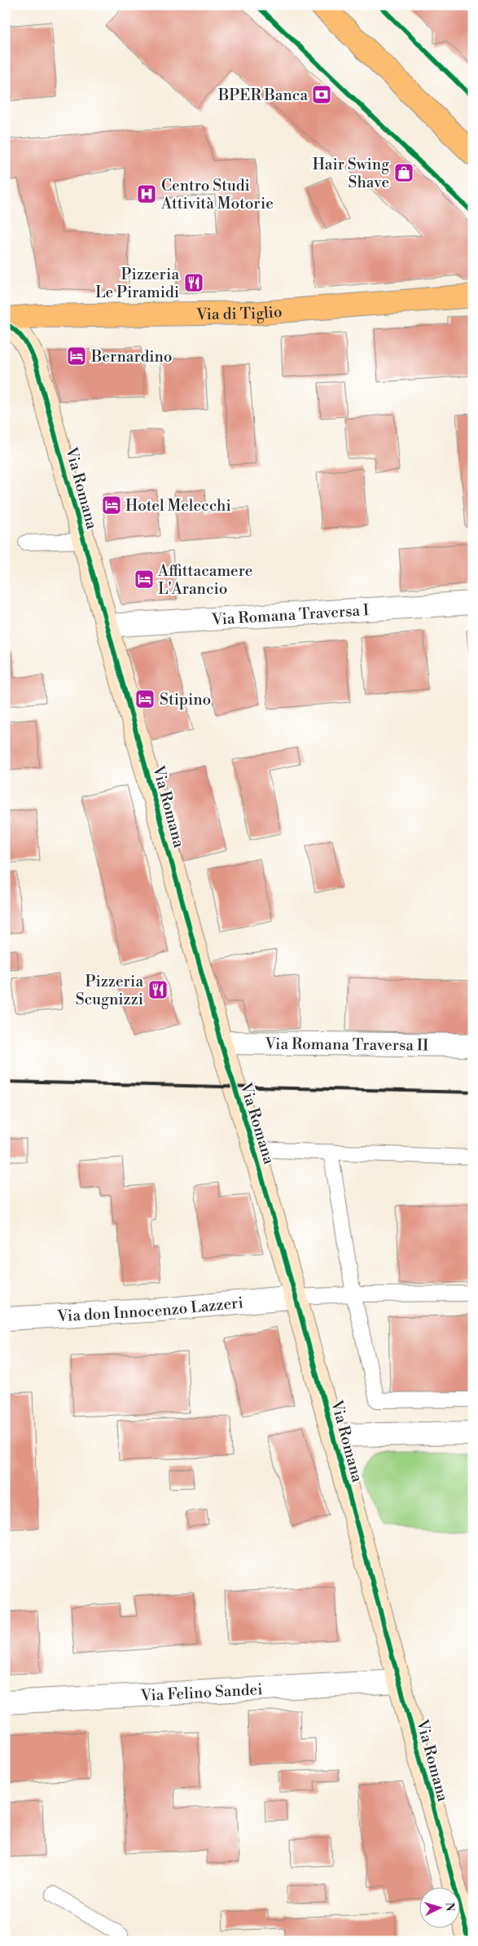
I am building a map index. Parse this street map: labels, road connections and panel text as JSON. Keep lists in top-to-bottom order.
{
  "streets": {
    "main road": ["Via di Tiglio", "Via Romana"],
    "street": [
      "Via Romana Traversa I",
      "Via Romana Traversa II",
      "Via don Innocenzo Lazzeri",
      "Via Felino Sandei"
    ]
  },
  "crossings": [
    ["Via Romana", "Via Romana Traversa I"],
    ["Via Romana", "Via Romana Traversa II"],
    ["Via Romana", "Via don Innocenzo Lazzeri"],
    ["Via Romana", "Via Felino Sandei"]
  ],
  "places": {
    "bank": ["BPER Banca"],
    "shop": ["Hair Swing Shave"],
    "hospital": ["Centro Studi Attività Motorie"],
    "restaurant": ["Pizzeria Le Piramidi", "Pizzeria Scugnizzi"],
    "hotel": [
      "Bernardino",
      "Hotel Melecchi",
      "Affittacamere L'Arancio",
      "Stipino"
    ]
  },
  "north": "right"
}
